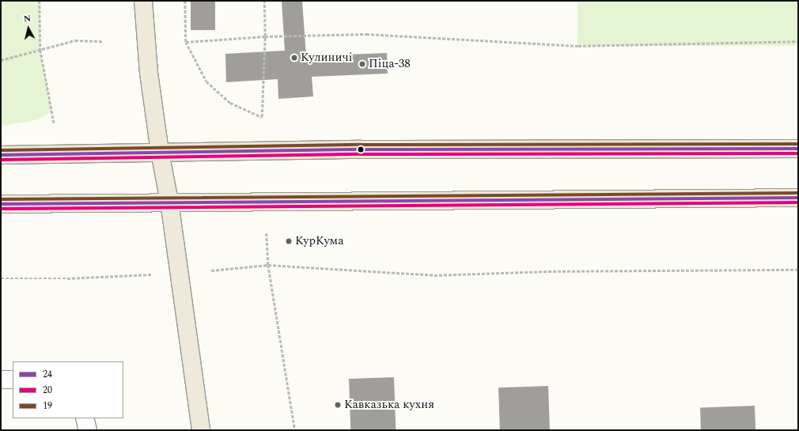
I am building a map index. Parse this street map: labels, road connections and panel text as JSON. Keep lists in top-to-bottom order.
{
  "places": [
    "Кулиничі",
    "Піца-38",
    "КурКума",
    "Кавказька кухня"
  ],
  "lines": ["transit line 19", "transit line 24", "transit line 20"],
  "legend": ["24", "20", "19"],
  "north": "top"
}
